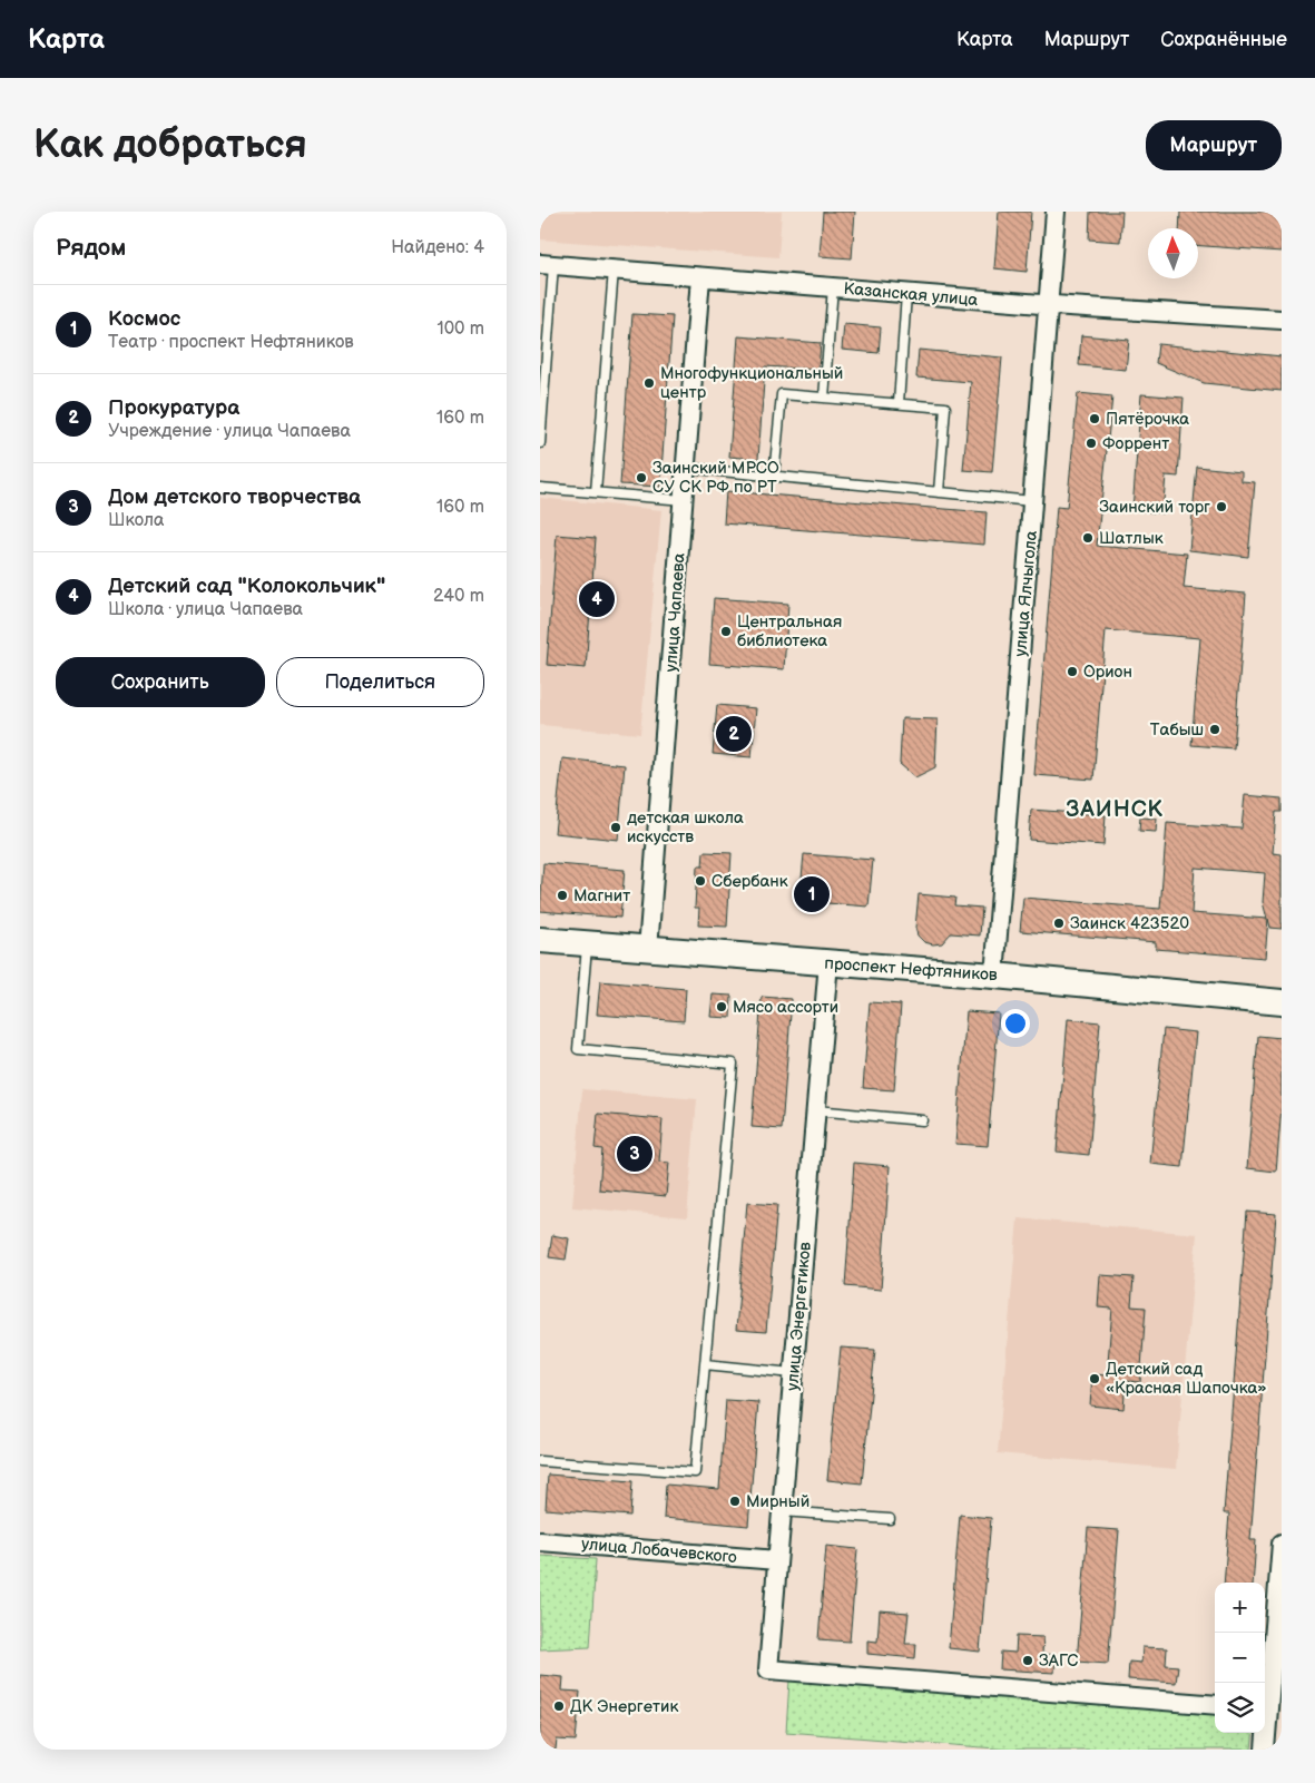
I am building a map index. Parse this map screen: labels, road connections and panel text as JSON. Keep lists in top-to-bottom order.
{
  "streets": {
    "main road": ["проспект Нефтяников"],
    "street": [
      "Казанская улица",
      "улица Ялчыгола",
      "улица Чапаева",
      "улица Энергетиков",
      "улица Лобачевского"
    ]
  },
  "crossings": [
    ["Казанская улица", "улица Ялчыгола"],
    ["Казанская улица", "улица Чапаева"],
    ["улица Ялчыгола", "проспект Нефтяников"],
    ["улица Чапаева", "проспект Нефтяников"],
    ["проспект Нефтяников", "улица Энергетиков"],
    ["улица Энергетиков", "улица Лобачевского"]
  ],
  "districts": ["ЗАИНСК"],
  "places": [
    "Многофункциональный центр",
    "Пятёрочка",
    "Форрент",
    "Заинский МРСО СУ СК РФ по РТ",
    "Заинский торг",
    "Шатлык",
    "Центральная библиотека",
    "Орион",
    "Табыш",
    "детская школа искусств",
    "Сбербанк",
    "Магнит",
    "Заинск 423520",
    "Мясо ассорти",
    "Детский сад «Красная Шапочка»",
    "Мирный",
    "ЗАГС",
    "ДК Энергетик"
  ],
  "north": "top",
  "page": {
    "header": "Карта",
    "nav": ["Карта", "Маршрут", "Сохранённые"],
    "buttons": [
      "Маршрут",
      ["Сохранить", "Поделиться"]
    ],
    "title": "Как добраться",
    "heading": ["Рядом", "Найдено: 4"],
    "list": [
      {
        "mark": "1",
        "name": "Космос",
        "note": "Театр · проспект Нефтяников",
        "value": "100 m"
      },
      {
        "mark": "2",
        "name": "Прокуратура",
        "note": "Учреждение · улица Чапаева",
        "value": "160 m"
      },
      {
        "mark": "3",
        "name": "Дом детского творчества",
        "note": "Школа",
        "value": "160 m"
      },
      {
        "mark": "4",
        "name": "Детский сад \"Колокольчик\"",
        "note": "Школа · улица Чапаева",
        "value": "240 m"
      }
    ],
    "pins": [
      "4",
      "2",
      "1",
      "3"
    ],
    "map_buttons": ["+", "−"]
  }
}
